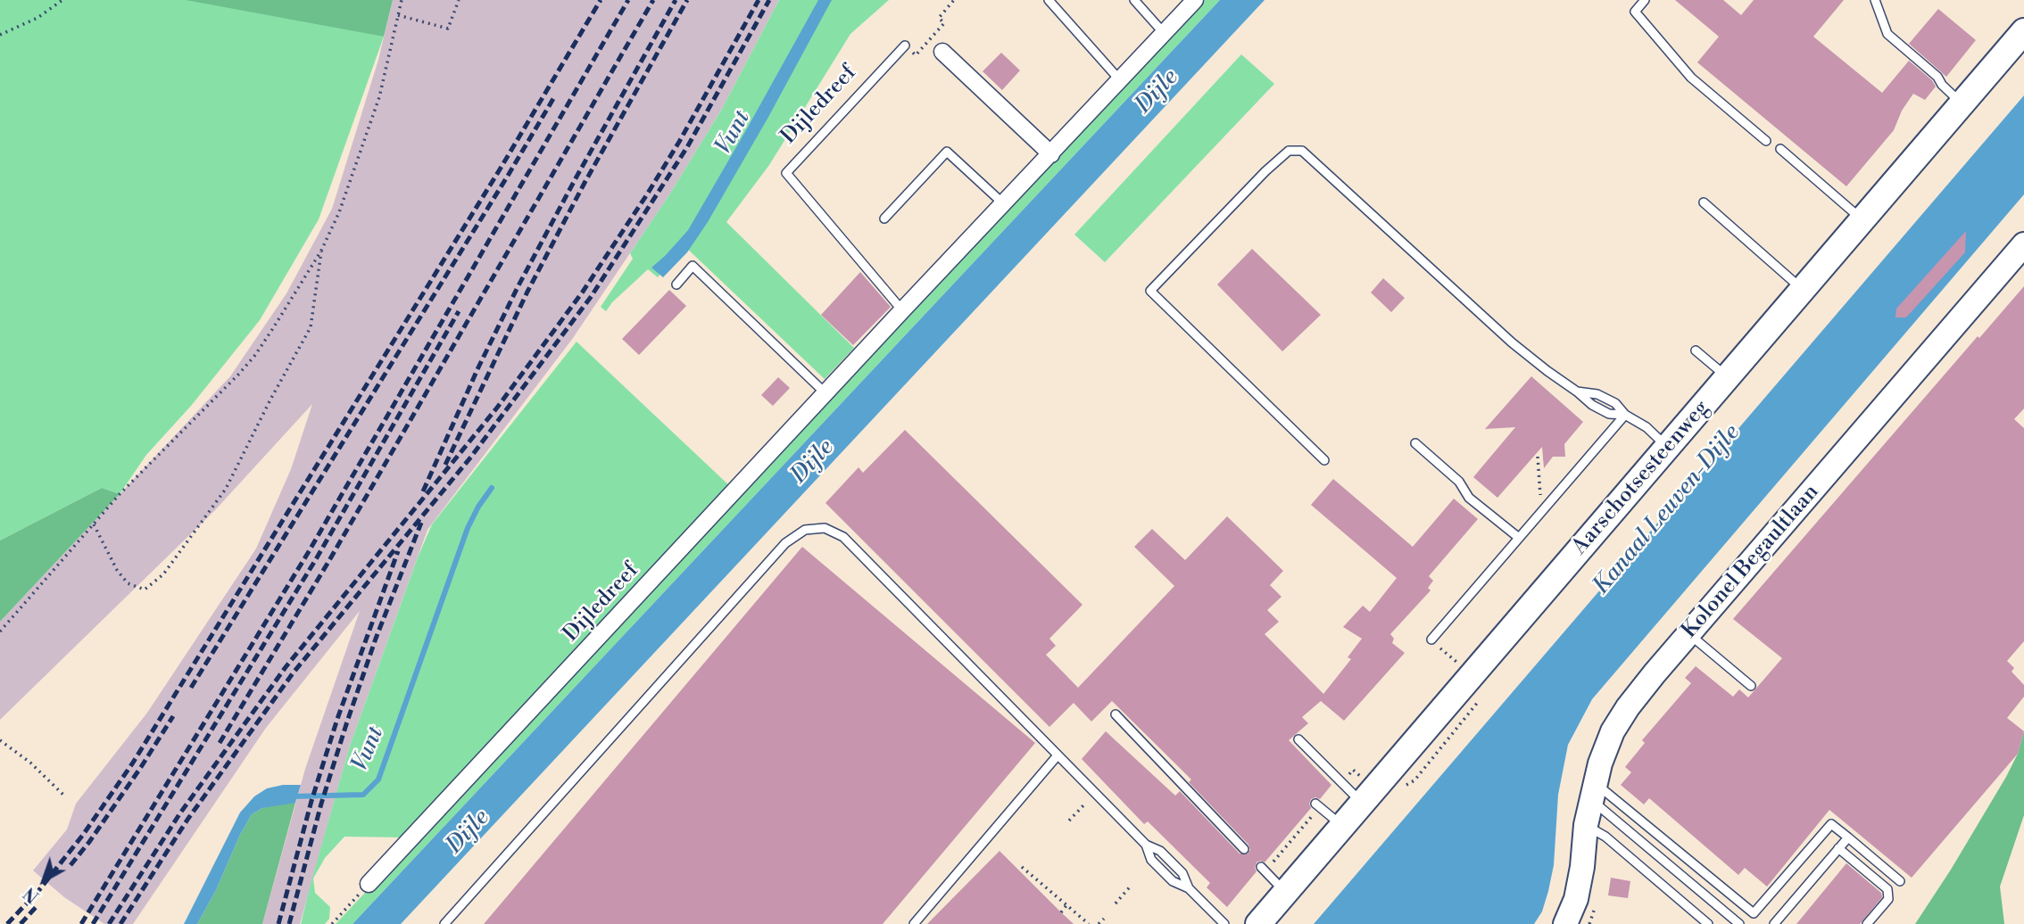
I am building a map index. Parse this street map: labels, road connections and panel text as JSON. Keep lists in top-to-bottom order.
{
  "streets": {
    "main road": ["Aarschotsesteenweg"],
    "street": ["Dijledreef", "Kolonel Begaultlaan"]
  },
  "water": ["Dijle", "Vunt", "Kanaal Leuven-Dijle"],
  "north": "bottom left"
}
